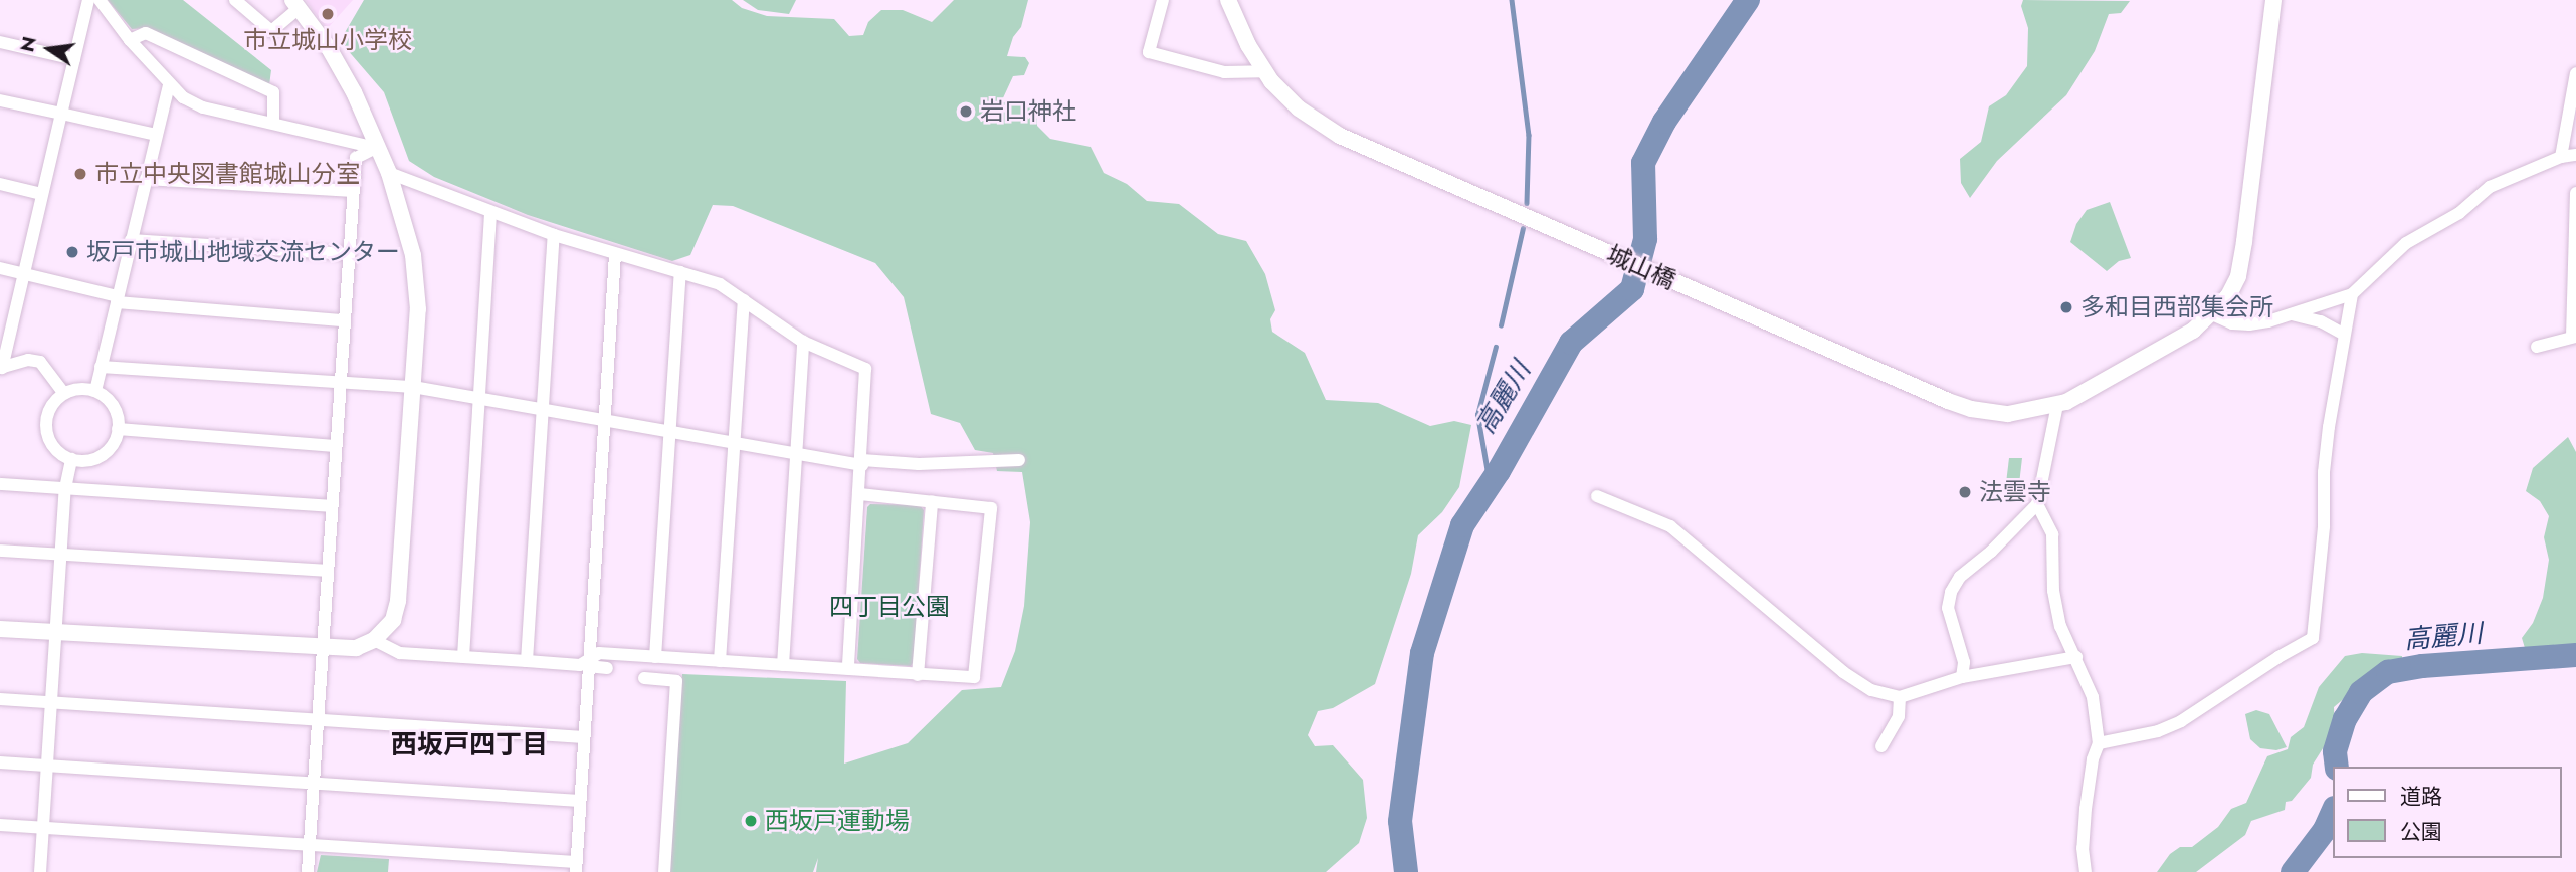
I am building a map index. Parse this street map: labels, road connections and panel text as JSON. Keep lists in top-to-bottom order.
{
  "streets": {
    "street": ["城山橋"]
  },
  "districts": ["西坂戸四丁目"],
  "water": ["高麗川"],
  "parks": ["四丁目公園"],
  "places": [
    "市立城山小学校",
    "岩口神社",
    "市立中央図書館城山分室",
    "坂戸市城山地域交流センター",
    "多和目西部集会所",
    "法雲寺",
    "西坂戸運動場"
  ],
  "legend": ["道路", "公園"],
  "north": "left"
}
